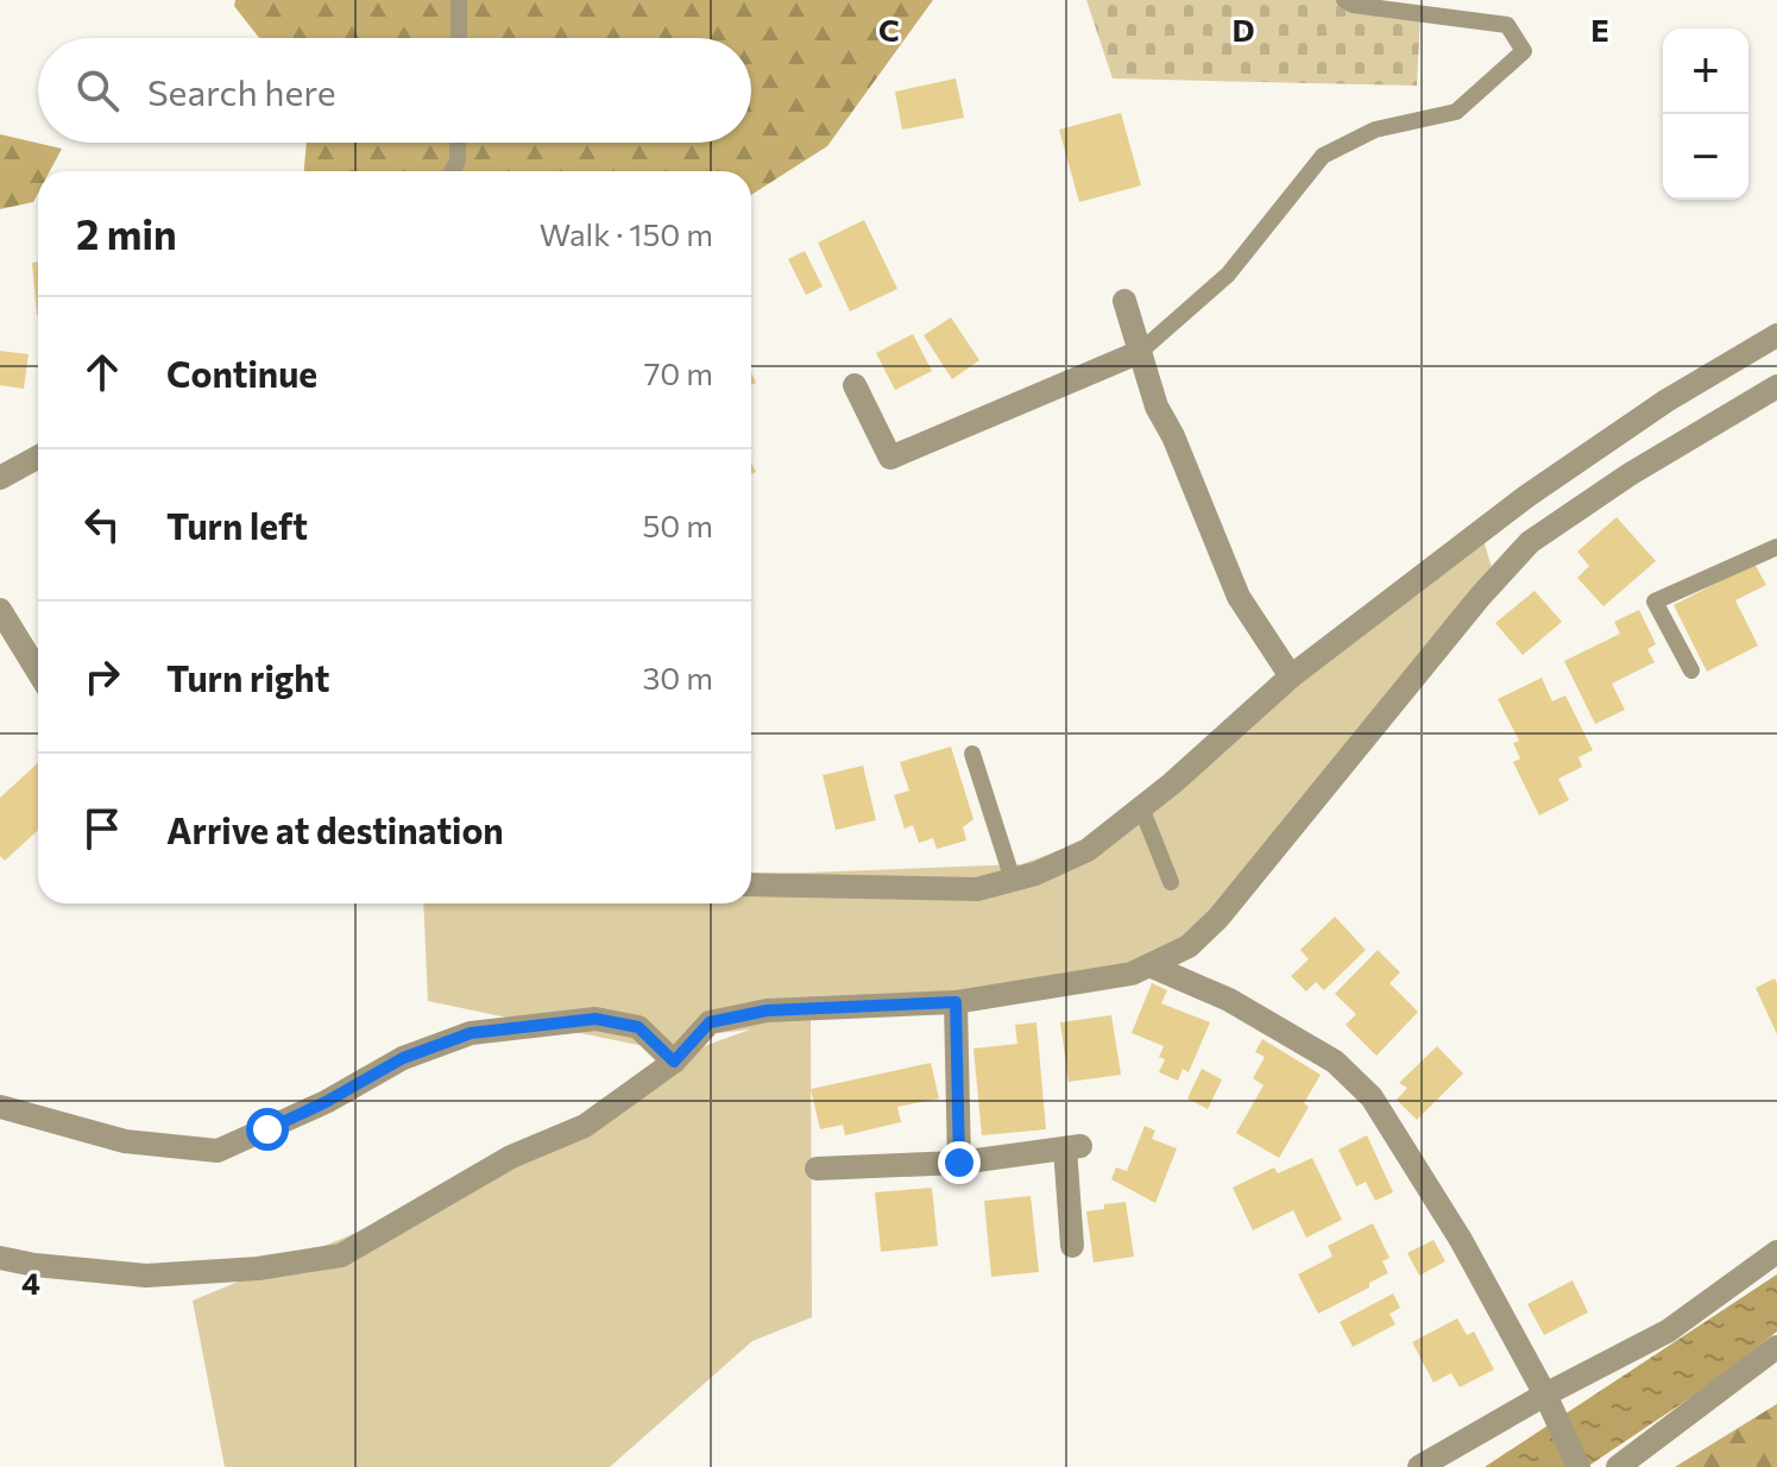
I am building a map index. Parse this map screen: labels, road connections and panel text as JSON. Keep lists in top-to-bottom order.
{
  "page": {
    "map_buttons": ["+", "−"],
    "search": "Search here",
    "heading": ["2 min", "Walk · 150 m"],
    "list": [
      ["Continue", "70 m"],
      ["Turn left", "50 m"],
      ["Turn right", "30 m"],
      "Arrive at destination"
    ]
  },
  "grid": {
    "columns": ["C", "D", "E"],
    "rows": ["4"]
  }
}
